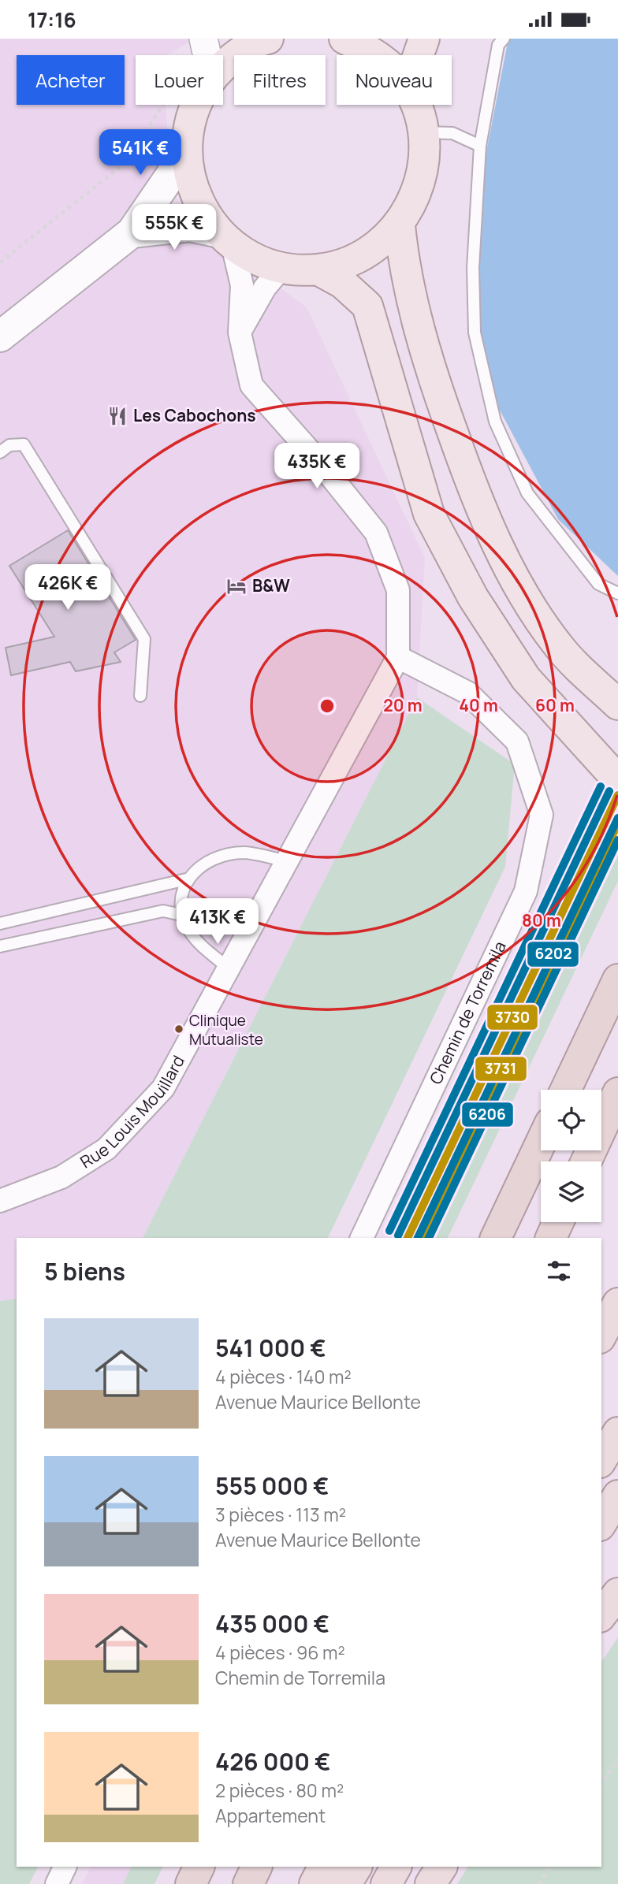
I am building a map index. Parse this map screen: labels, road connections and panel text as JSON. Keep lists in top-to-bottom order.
{
  "streets": {
    "street": ["Chemin de Torremila", "Rue Louis Mouillard"]
  },
  "crossings": [
    ["Chemin de Torremila", "Rue Louis Mouillard"]
  ],
  "places": {
    "restaurant": ["Les Cabochons"],
    "hotel": ["B&W"],
    "other": ["Clinique Mutualiste"]
  },
  "lines": [
    "transit line 3730",
    "transit line 6202",
    "transit line 3731",
    "transit line 6206"
  ],
  "page": {
    "status": "17:16",
    "chip": [
      "Acheter",
      "Louer",
      "Filtres",
      "Nouveau"
    ],
    "price": [
      "541K €",
      "555K €",
      "435K €",
      "426K €",
      "413K €"
    ],
    "heading": "5 biens",
    "list": [
      {
        "name": "541 000 €",
        "note": "4 pièces · 140 m² · Avenue Maurice Bellonte"
      },
      {
        "name": "555 000 €",
        "note": "3 pièces · 113 m² · Avenue Maurice Bellonte"
      },
      {
        "name": "435 000 €",
        "note": "4 pièces · 96 m² · Chemin de Torremila"
      },
      {
        "name": "426 000 €",
        "note": "2 pièces · 80 m² · Appartement"
      }
    ]
  },
  "rings": [
    "20 m",
    "40 m",
    "60 m",
    "80 m"
  ]
}
